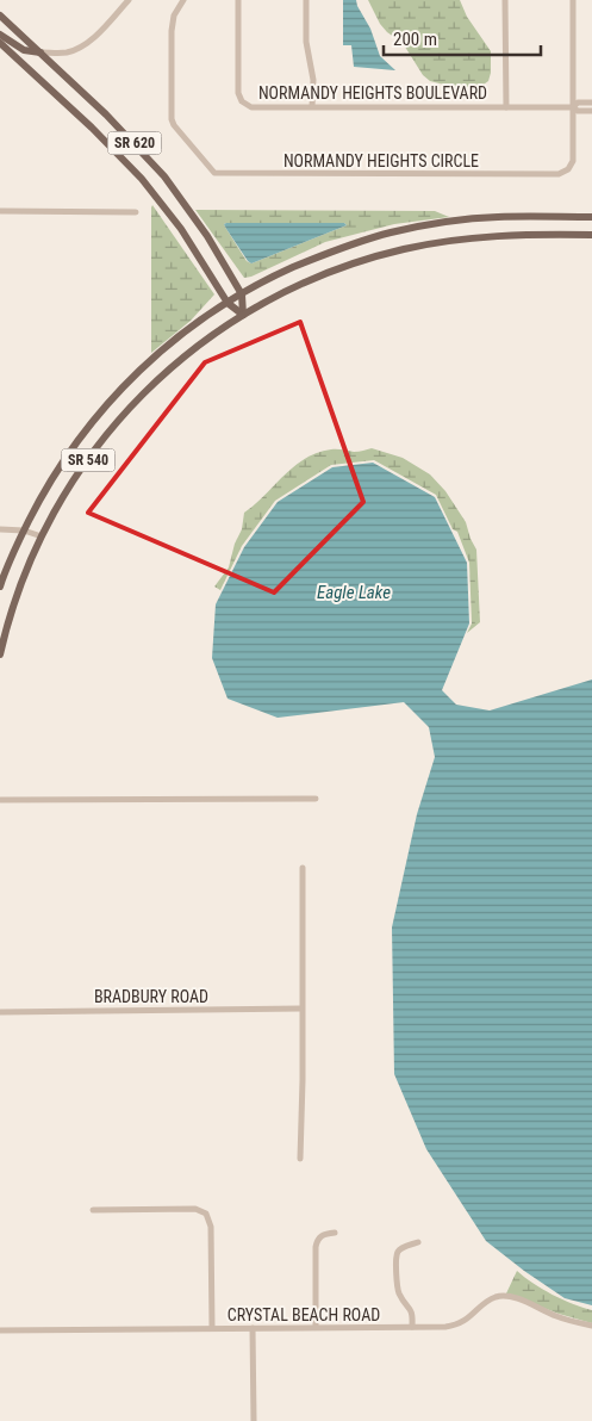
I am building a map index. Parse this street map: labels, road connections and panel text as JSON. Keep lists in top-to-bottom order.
{
  "streets": {
    "main road": ["SR 620", "SR 540"],
    "street": [
      "NORMANDY HEIGHTS BOULEVARD",
      "NORMANDY HEIGHTS CIRCLE",
      "BRADBURY ROAD",
      "CRYSTAL BEACH ROAD"
    ]
  },
  "crossings": [
    ["NORMANDY HEIGHTS BOULEVARD", "NORMANDY HEIGHTS CIRCLE"],
    ["SR 620", "SR 540"]
  ],
  "water": ["Eagle Lake"],
  "scale_bar": "200 m"
}
